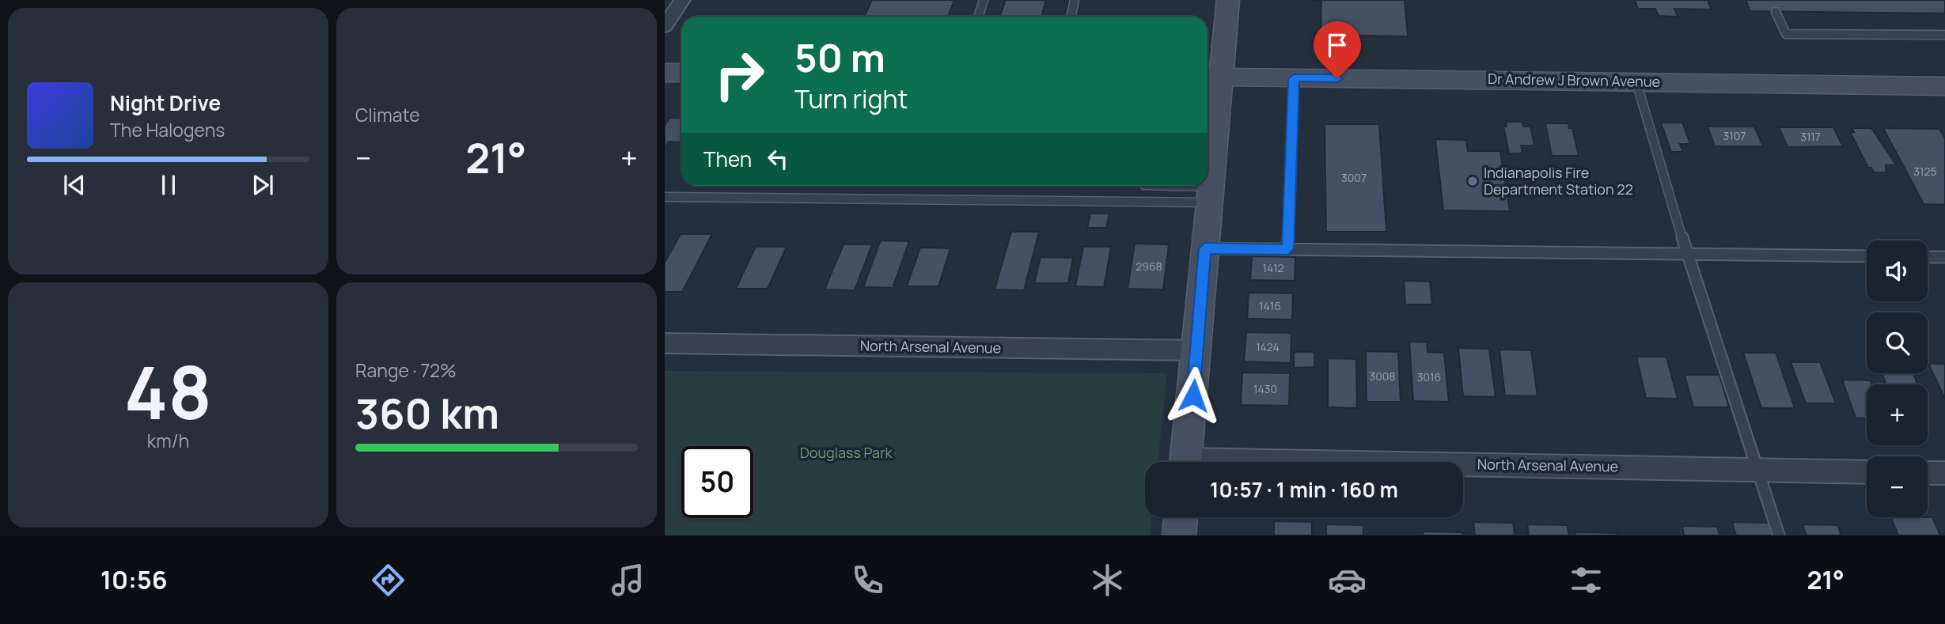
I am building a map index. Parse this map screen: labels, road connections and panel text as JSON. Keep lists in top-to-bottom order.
{
  "streets": {
    "main road": ["Dr Andrew J Brown Avenue"],
    "street": ["North Arsenal Avenue"]
  },
  "parks": ["Douglass Park"],
  "places": ["Indianapolis Fire Department Station 22"],
  "house_numbers": [
    "3107",
    "3117",
    "3125",
    "3007",
    "2968",
    "1412",
    "1416",
    "1424",
    "3008",
    "3016",
    "1430"
  ],
  "page": {
    "tile": [
      "Climate",
      ["48", "km/h"],
      ["Range · 72%", "360 km"]
    ],
    "turn": ["50 m", "Turn right"],
    "song": ["Night Drive", "The Halogens"],
    "then": "Then",
    "heat": ["−", "21°", "+"],
    "map_buttons": ["+", "−"],
    "limit": "50",
    "trip": "10:57 · 1 min · 160 m",
    "tabs": ["10:56", "21°"]
  }
}
